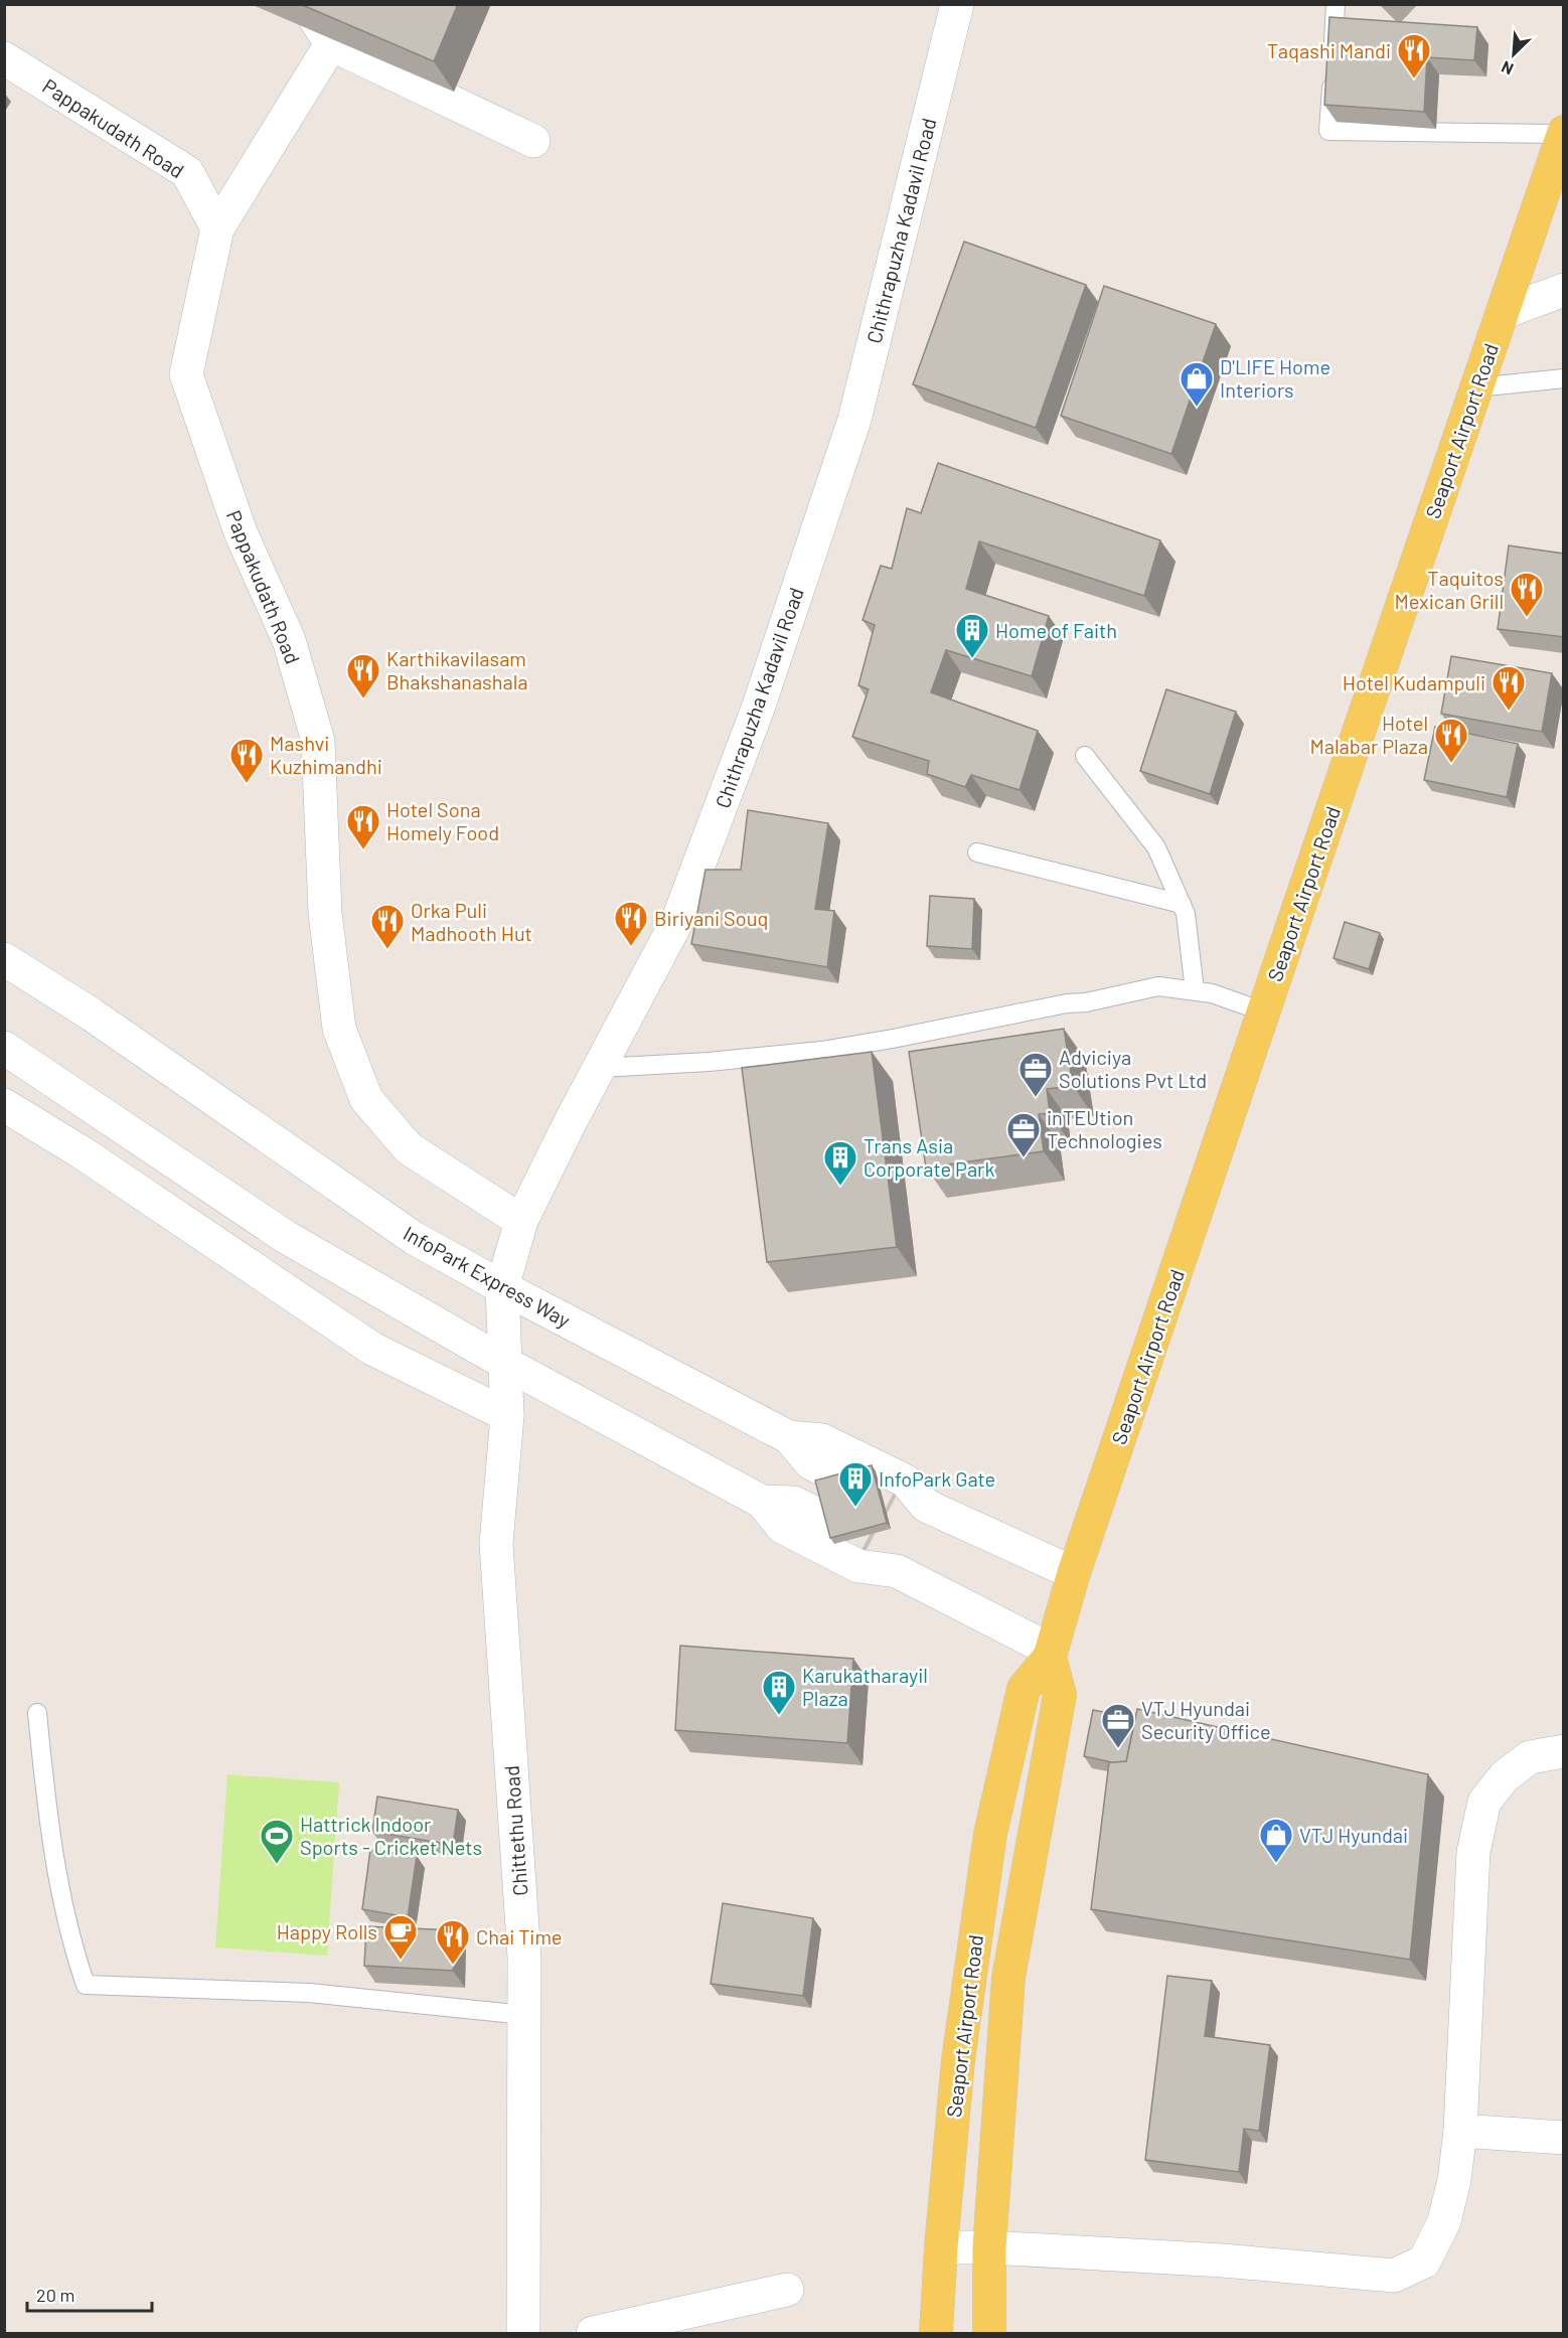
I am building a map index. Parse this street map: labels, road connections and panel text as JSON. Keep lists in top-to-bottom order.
{
  "streets": {
    "main road": ["Seaport Airport Road"],
    "street": [
      "Pappakudath Road",
      "Chithrapuzha Kadavil Road",
      "InfoPark Express Way",
      "Chittethu Road"
    ]
  },
  "crossings": [
    ["Pappakudath Road", "Chithrapuzha Kadavil Road"],
    ["Chithrapuzha Kadavil Road", "InfoPark Express Way"],
    ["Chithrapuzha Kadavil Road", "Chittethu Road"],
    ["Seaport Airport Road", "InfoPark Express Way"]
  ],
  "places": {
    "restaurant": [
      "Taqashi Mandi",
      "Taquitos Mexican Grill",
      "Karthikavilasam Bhakshanashala",
      "Hotel Kudampuli",
      "Hotel Malabar Plaza",
      "Mashvi Kuzhimandhi",
      "Hotel Sona Homely Food",
      "Biriyani Souq",
      "Orka Puli Madhooth Hut",
      "Chai Time"
    ],
    "shop": ["D'LIFE Home Interiors", "VTJ Hyundai"],
    "building": [
      "Home of Faith",
      "Trans Asia Corporate Park",
      "InfoPark Gate",
      "Karukatharayil Plaza"
    ],
    "office": ["Adviciya Solutions Pvt Ltd", "inTEUtion Technologies", "VTJ Hyundai Security Office"],
    "sports": ["Hattrick Indoor Sports - Cricket Nets"],
    "cafe": ["Happy Rolls"]
  },
  "scale_bar": "20 m",
  "north": "bottom left"
}
